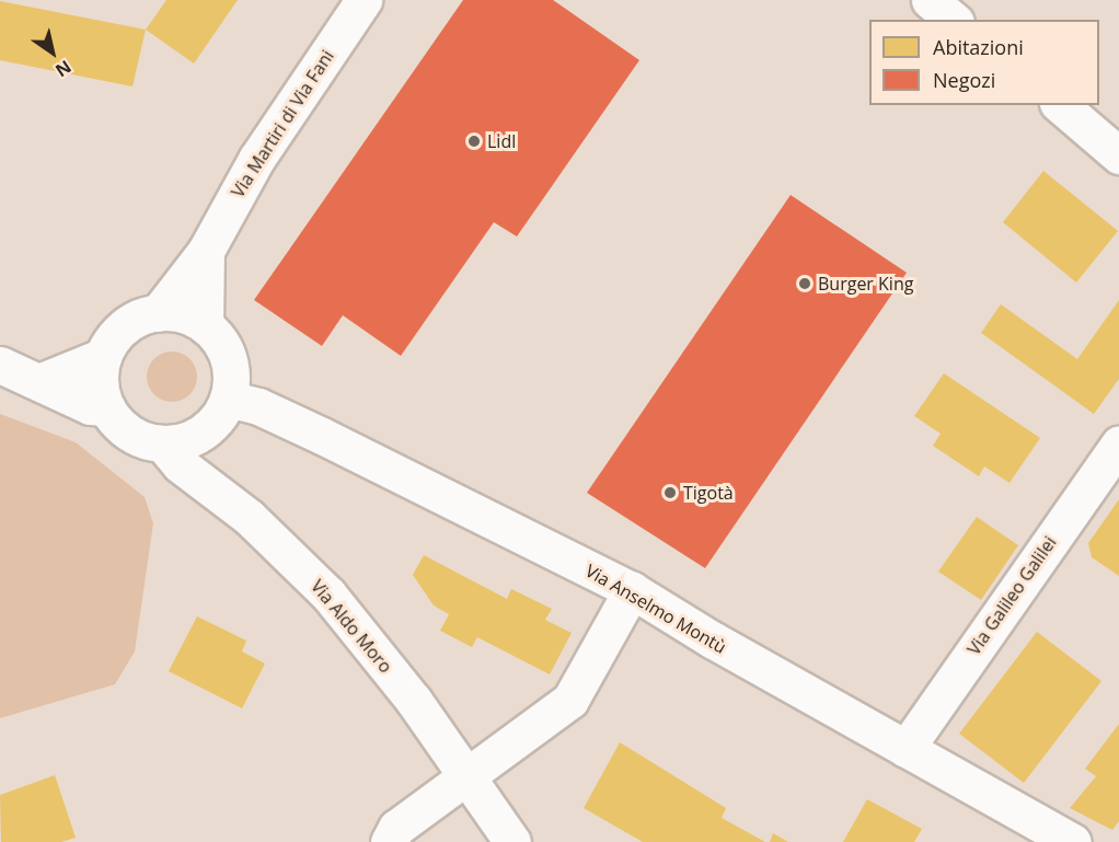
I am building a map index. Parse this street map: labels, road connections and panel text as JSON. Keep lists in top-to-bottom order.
{
  "streets": {
    "street": [
      "Via Martiri di Via Fani",
      "Via Galileo Galilei",
      "Via Anselmo Montù",
      "Via Aldo Moro"
    ]
  },
  "crossings": [
    ["Via Martiri di Via Fani", "Via Anselmo Montù"],
    ["Via Martiri di Via Fani", "Via Aldo Moro"],
    ["Via Galileo Galilei", "Via Anselmo Montù"],
    ["Via Anselmo Montù", "Via Aldo Moro"]
  ],
  "places": ["Lidl", "Burger King", "Tigotà"],
  "legend": ["Abitazioni", "Negozi"],
  "north": "bottom right"
}
